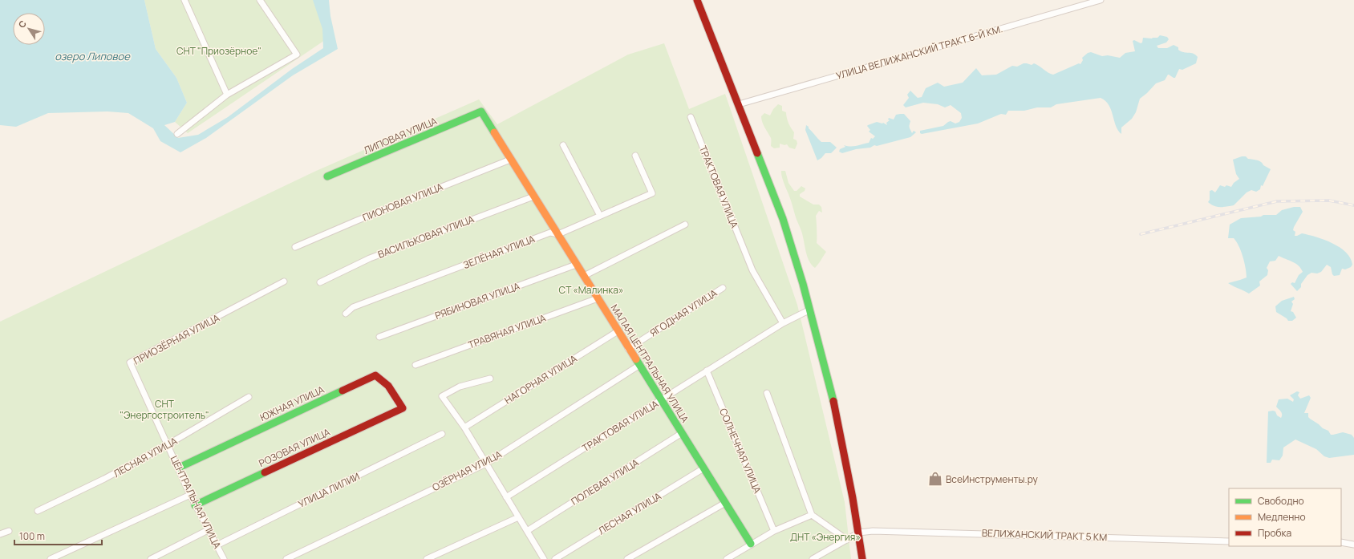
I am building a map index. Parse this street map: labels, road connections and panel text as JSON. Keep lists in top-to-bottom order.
{
  "streets": {
    "street": [
      "УЛИЦА ВЕЛИЖАНСКИЙ ТРАКТ 6-Й КМ.",
      "ЛИПОВАЯ УЛИЦА",
      "ТРАКТОВАЯ УЛИЦА",
      "ПИОНОВАЯ УЛИЦА",
      "ВАСИЛЬКОВАЯ УЛИЦА",
      "ЗЕЛЁНАЯ УЛИЦА",
      "РЯБИНОВАЯ УЛИЦА",
      "ЯГОДНАЯ УЛИЦА",
      "ТРАВЯНАЯ УЛИЦА",
      "ПРИОЗЁРНАЯ УЛИЦА",
      "МАЛАЯ ЦЕНТРАЛЬНАЯ УЛИЦА",
      "НАГОРНАЯ УЛИЦА",
      "ЮЖНАЯ УЛИЦА",
      "РОЗОВАЯ УЛИЦА",
      "СОЛНЕЧНАЯ УЛИЦА",
      "ЛЕСНАЯ УЛИЦА",
      "ОЗЁРНАЯ УЛИЦА",
      "ПОЛЕВАЯ УЛИЦА",
      "УЛИЦА ЛИЛИИ",
      "ЦЕНТРАЛЬНАЯ УЛИЦА",
      "ВЕЛИЖАНСКИЙ ТРАКТ 5 КМ"
    ]
  },
  "crossings": [
    ["ЛИПОВАЯ УЛИЦА", "МАЛАЯ ЦЕНТРАЛЬНАЯ УЛИЦА"],
    ["ТРАКТОВАЯ УЛИЦА", "МАЛАЯ ЦЕНТРАЛЬНАЯ УЛИЦА"],
    ["ТРАКТОВАЯ УЛИЦА", "СОЛНЕЧНАЯ УЛИЦА"],
    ["ПИОНОВАЯ УЛИЦА", "МАЛАЯ ЦЕНТРАЛЬНАЯ УЛИЦА"],
    ["ВАСИЛЬКОВАЯ УЛИЦА", "МАЛАЯ ЦЕНТРАЛЬНАЯ УЛИЦА"],
    ["ЗЕЛЁНАЯ УЛИЦА", "МАЛАЯ ЦЕНТРАЛЬНАЯ УЛИЦА"],
    ["РЯБИНОВАЯ УЛИЦА", "МАЛАЯ ЦЕНТРАЛЬНАЯ УЛИЦА"],
    ["ЯГОДНАЯ УЛИЦА", "МАЛАЯ ЦЕНТРАЛЬНАЯ УЛИЦА"],
    ["ТРАВЯНАЯ УЛИЦА", "МАЛАЯ ЦЕНТРАЛЬНАЯ УЛИЦА"],
    ["ПРИОЗЁРНАЯ УЛИЦА", "ЛЕСНАЯ УЛИЦА"],
    ["ПРИОЗЁРНАЯ УЛИЦА", "ЦЕНТРАЛЬНАЯ УЛИЦА"],
    ["МАЛАЯ ЦЕНТРАЛЬНАЯ УЛИЦА", "НАГОРНАЯ УЛИЦА"],
    ["МАЛАЯ ЦЕНТРАЛЬНАЯ УЛИЦА", "ЛЕСНАЯ УЛИЦА"],
    ["МАЛАЯ ЦЕНТРАЛЬНАЯ УЛИЦА", "ОЗЁРНАЯ УЛИЦА"],
    ["МАЛАЯ ЦЕНТРАЛЬНАЯ УЛИЦА", "ПОЛЕВАЯ УЛИЦА"],
    ["ЮЖНАЯ УЛИЦА", "РОЗОВАЯ УЛИЦА"],
    ["ЮЖНАЯ УЛИЦА", "ЦЕНТРАЛЬНАЯ УЛИЦА"],
    ["РОЗОВАЯ УЛИЦА", "ЦЕНТРАЛЬНАЯ УЛИЦА"],
    ["ЛЕСНАЯ УЛИЦА", "ЦЕНТРАЛЬНАЯ УЛИЦА"],
    ["УЛИЦА ЛИЛИИ", "ЦЕНТРАЛЬНАЯ УЛИЦА"]
  ],
  "water": ["озеро Липовое"],
  "parks": [
    "СНТ \"Приозёрное\"",
    "CТ «Малинка»",
    "СНТ \"Энергостроитель\"",
    "ДНТ «Энергия»"
  ],
  "places": {
    "shop": ["ВсеИнструменты.ру"]
  },
  "legend": ["Свободно", "Медленно", "Пробка"],
  "scale_bar": "100 m",
  "north": "top left"
}
